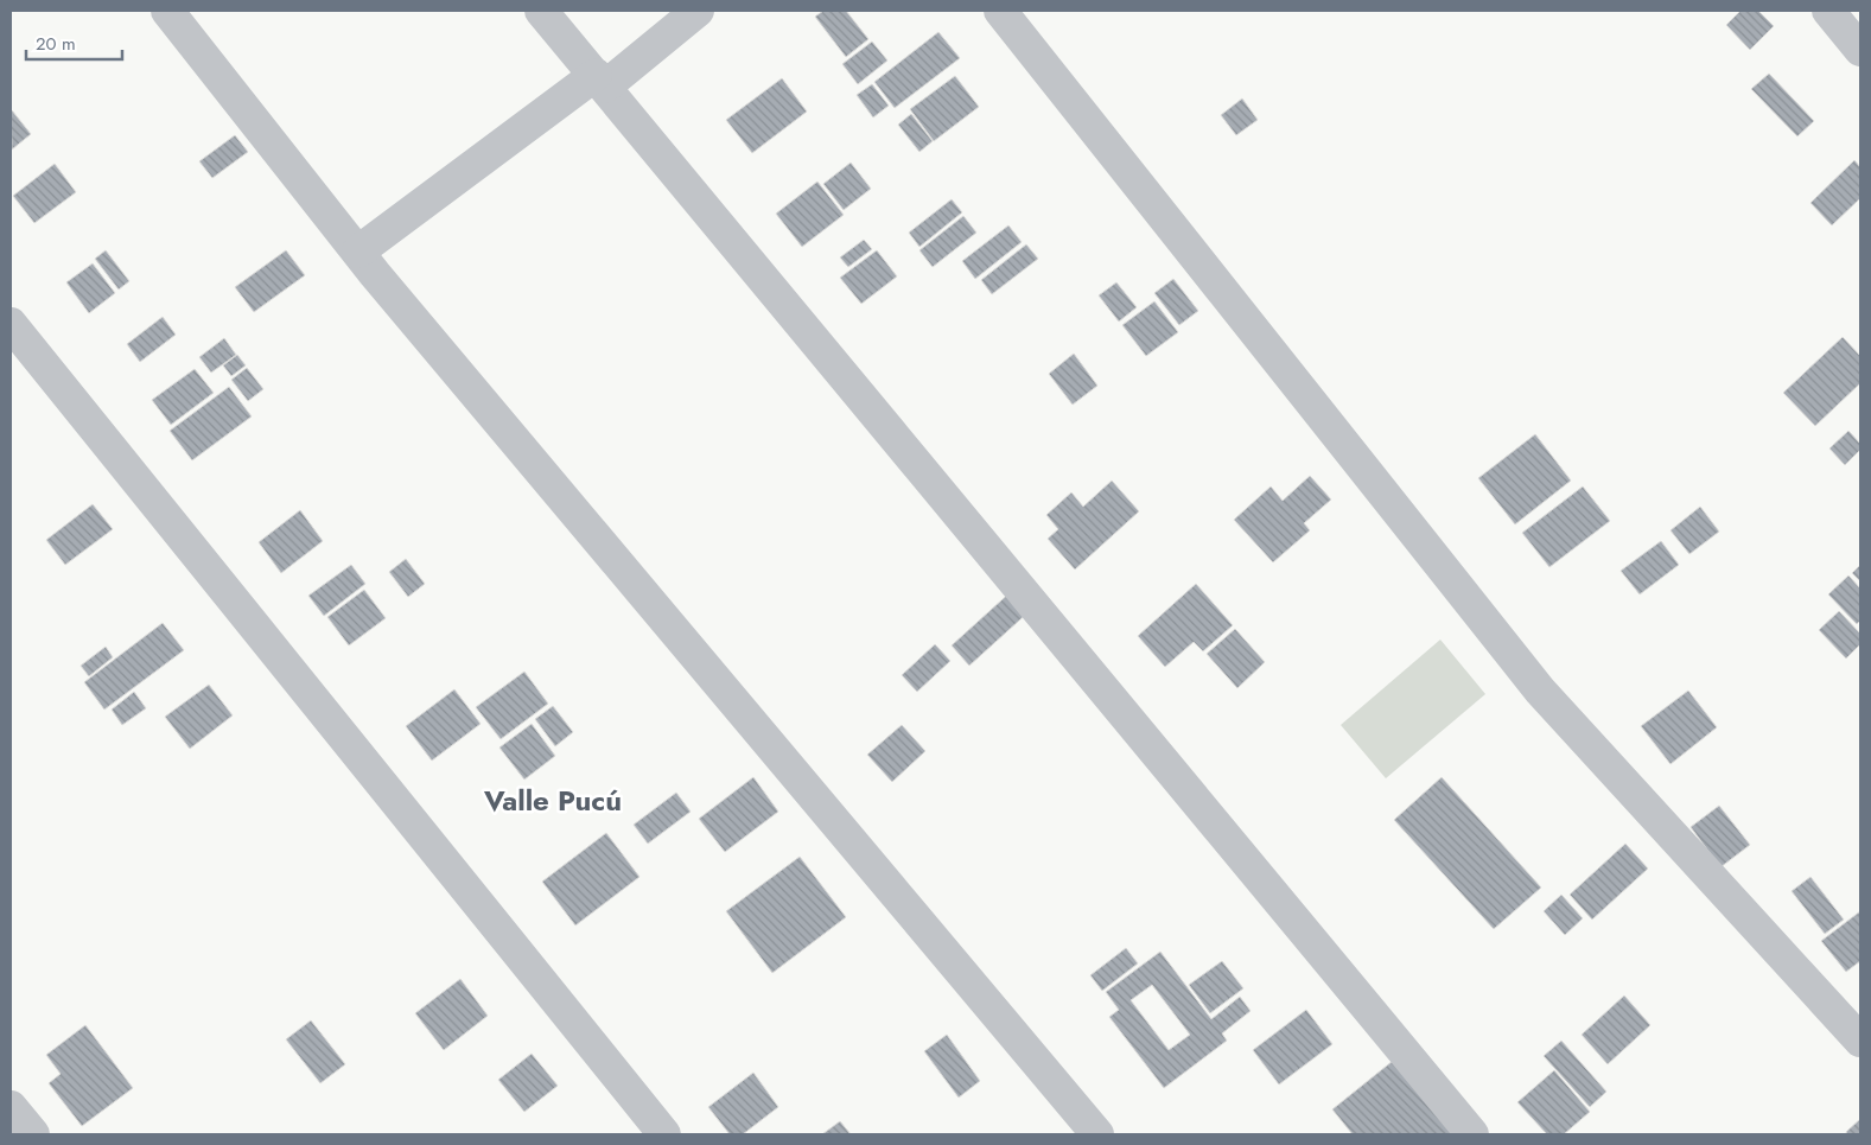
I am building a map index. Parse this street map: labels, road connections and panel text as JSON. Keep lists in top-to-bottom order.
{
  "districts": ["Valle Pucú"],
  "scale_bar": "20 m"
}
